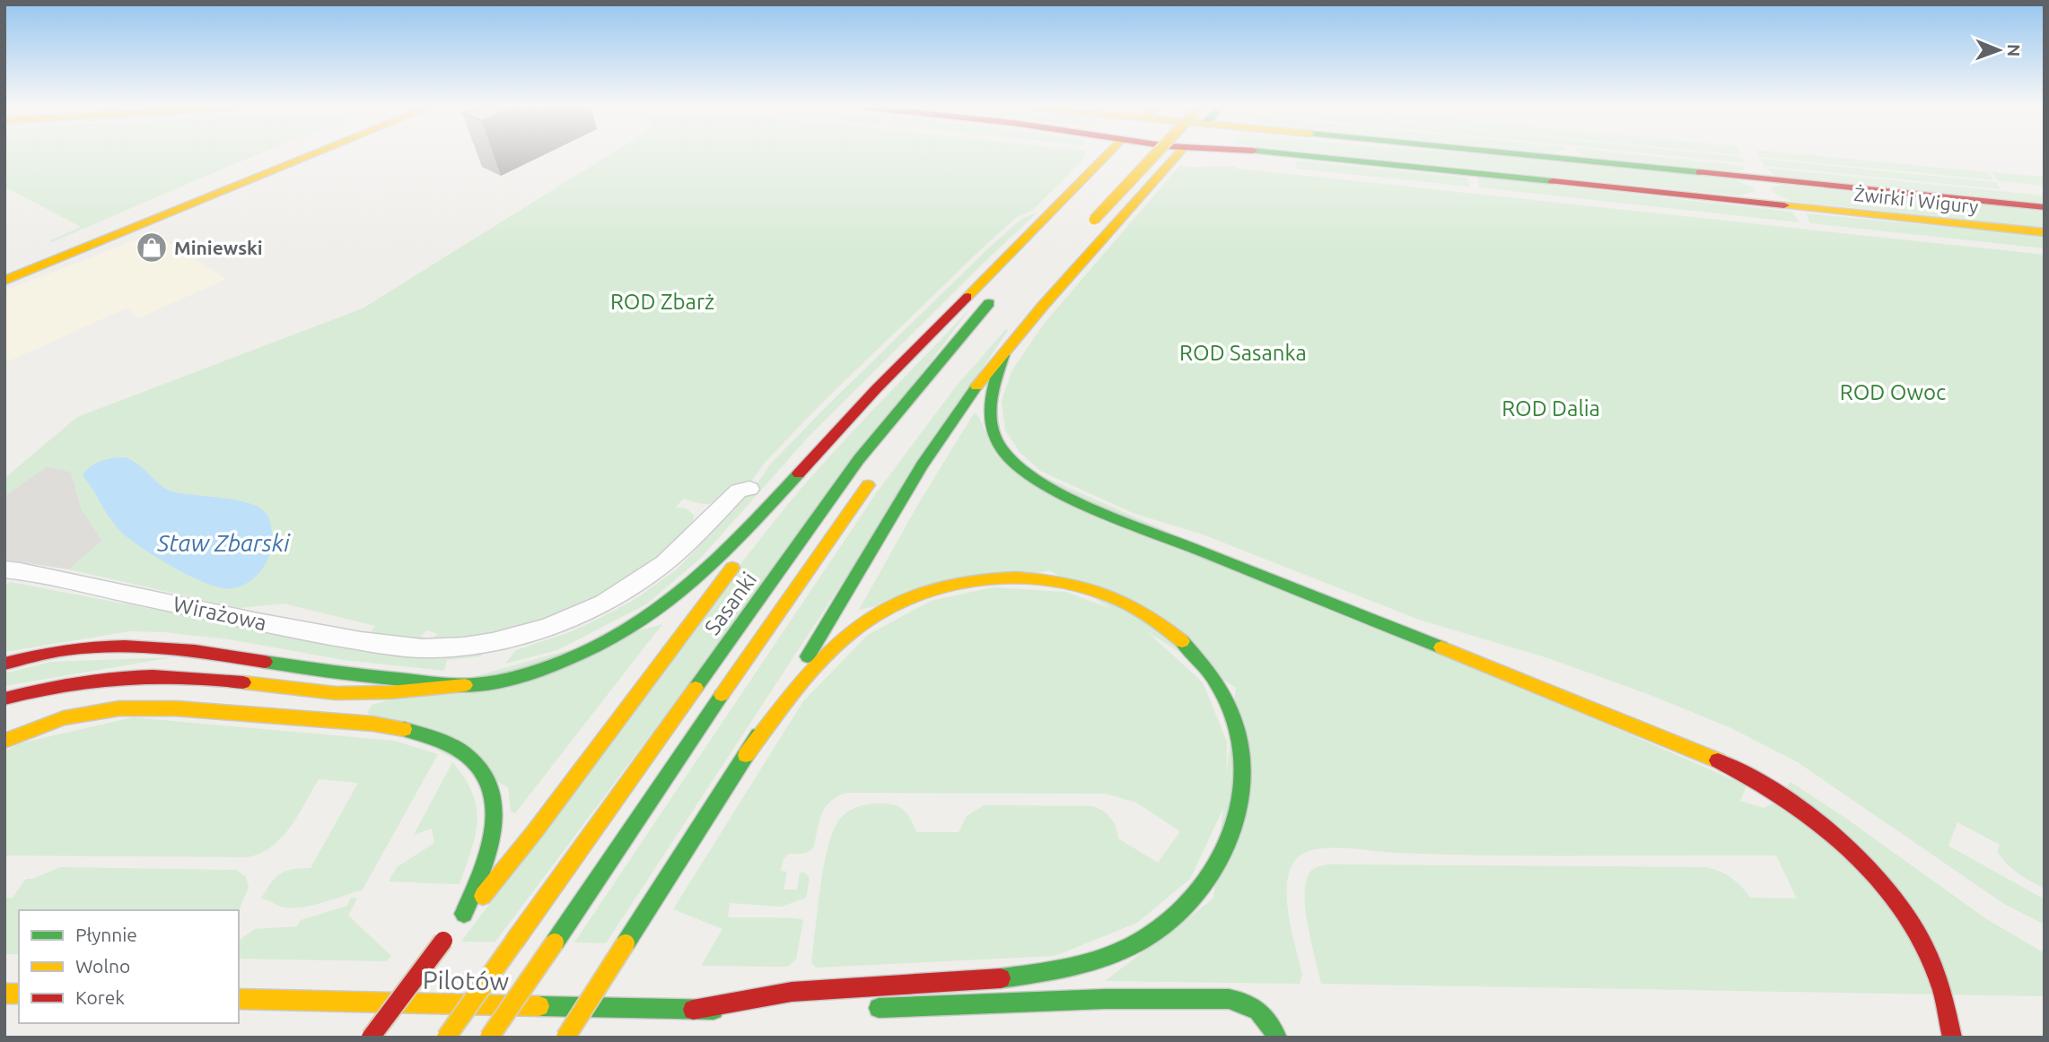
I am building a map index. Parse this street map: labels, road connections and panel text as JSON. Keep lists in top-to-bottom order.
{
  "streets": {
    "main road": ["Żwirki i Wigury", "Sasanki", "Pilotów"],
    "street": ["Wirażowa"]
  },
  "water": ["Staw Zbarski"],
  "parks": [
    "ROD Zbarż",
    "ROD Sasanka",
    "ROD Owoc",
    "ROD Dalia"
  ],
  "places": {
    "shop": ["Miniewski"]
  },
  "legend": ["Płynnie", "Wolno", "Korek"],
  "north": "right"
}
